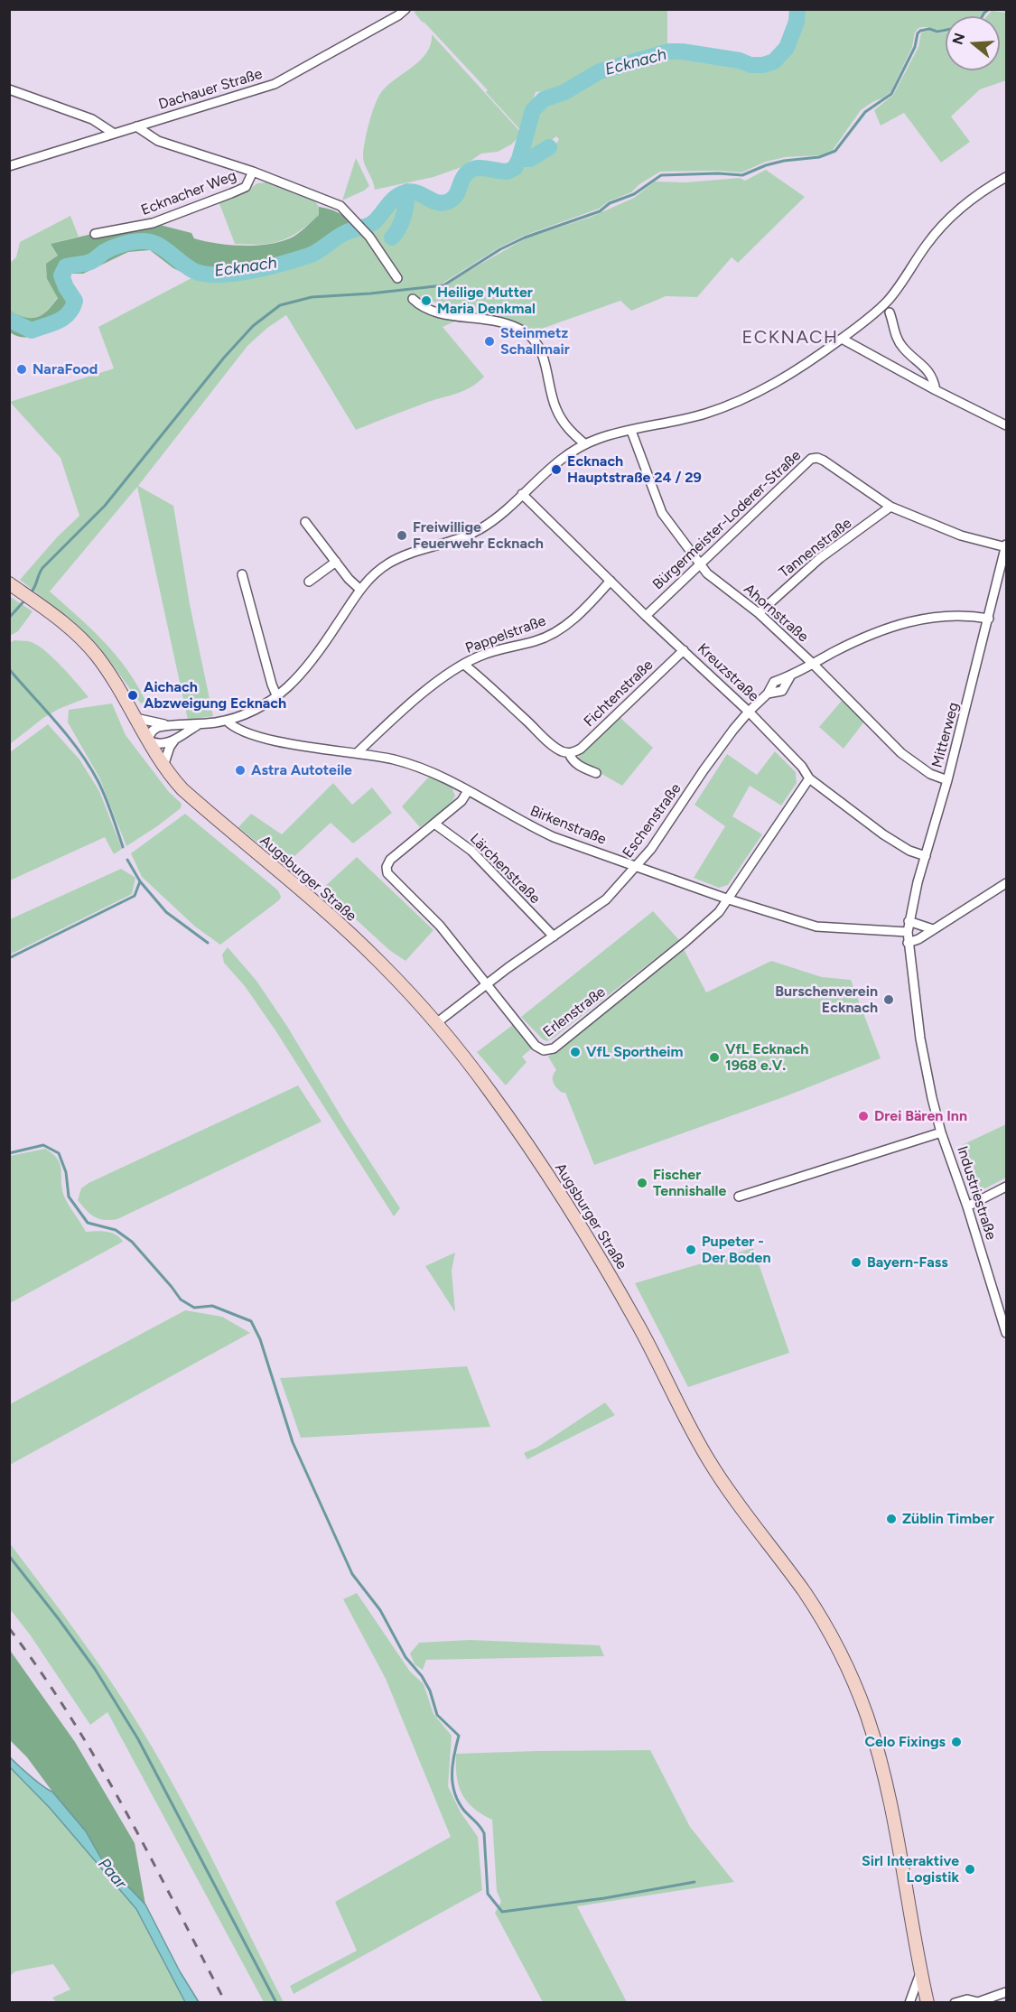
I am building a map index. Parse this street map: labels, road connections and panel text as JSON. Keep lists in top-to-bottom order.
{
  "streets": {
    "main road": ["Augsburger Straße"],
    "street": [
      "Dachauer Straße",
      "Ecknacher Weg",
      "Bürgermeister-Loderer-Straße",
      "Tannenstraße",
      "Ahornstraße",
      "Pappelstraße",
      "Kreuzstraße",
      "Fichtenstraße",
      "Mitterweg",
      "Eschenstraße",
      "Birkenstraße",
      "Lärchenstraße",
      "Erlenstraße",
      "Industriestraße"
    ]
  },
  "crossings": [
    ["Dachauer Straße", "Ecknacher Weg"],
    ["Bürgermeister-Loderer-Straße", "Tannenstraße"],
    ["Bürgermeister-Loderer-Straße", "Ahornstraße"],
    ["Bürgermeister-Loderer-Straße", "Kreuzstraße"],
    ["Bürgermeister-Loderer-Straße", "Mitterweg"],
    ["Tannenstraße", "Ahornstraße"],
    ["Ahornstraße", "Mitterweg"],
    ["Ahornstraße", "Eschenstraße"],
    ["Pappelstraße", "Kreuzstraße"],
    ["Pappelstraße", "Birkenstraße"],
    ["Kreuzstraße", "Fichtenstraße"],
    ["Kreuzstraße", "Mitterweg"],
    ["Kreuzstraße", "Eschenstraße"],
    ["Kreuzstraße", "Erlenstraße"],
    ["Mitterweg", "Eschenstraße"],
    ["Mitterweg", "Birkenstraße"],
    ["Mitterweg", "Industriestraße"],
    ["Eschenstraße", "Birkenstraße"],
    ["Eschenstraße", "Lärchenstraße"],
    ["Eschenstraße", "Augsburger Straße"],
    ["Eschenstraße", "Erlenstraße"],
    ["Birkenstraße", "Erlenstraße"],
    ["Birkenstraße", "Industriestraße"],
    ["Lärchenstraße", "Erlenstraße"]
  ],
  "districts": ["ECKNACH"],
  "water": ["Ecknach", "Paar"],
  "places": [
    "Heilige Mutter Maria Denkmal",
    "Steinmetz Schallmair",
    "NaraFood",
    "Ecknach Hauptstraße 24 / 29",
    "Freiwillige Feuerwehr Ecknach",
    "Aichach Abzweigung Ecknach",
    "Astra Autoteile",
    "Burschenverein Ecknach",
    "VfL Sportheim",
    "VfL Ecknach 1968 e.V.",
    "Drei Bären Inn",
    "Fischer Tennishalle",
    "Pupeter - Der Boden",
    "Bayern-Fass",
    "Züblin Timber",
    "Celo Fixings",
    "Sirl Interaktive Logistik"
  ],
  "north": "left"
}
